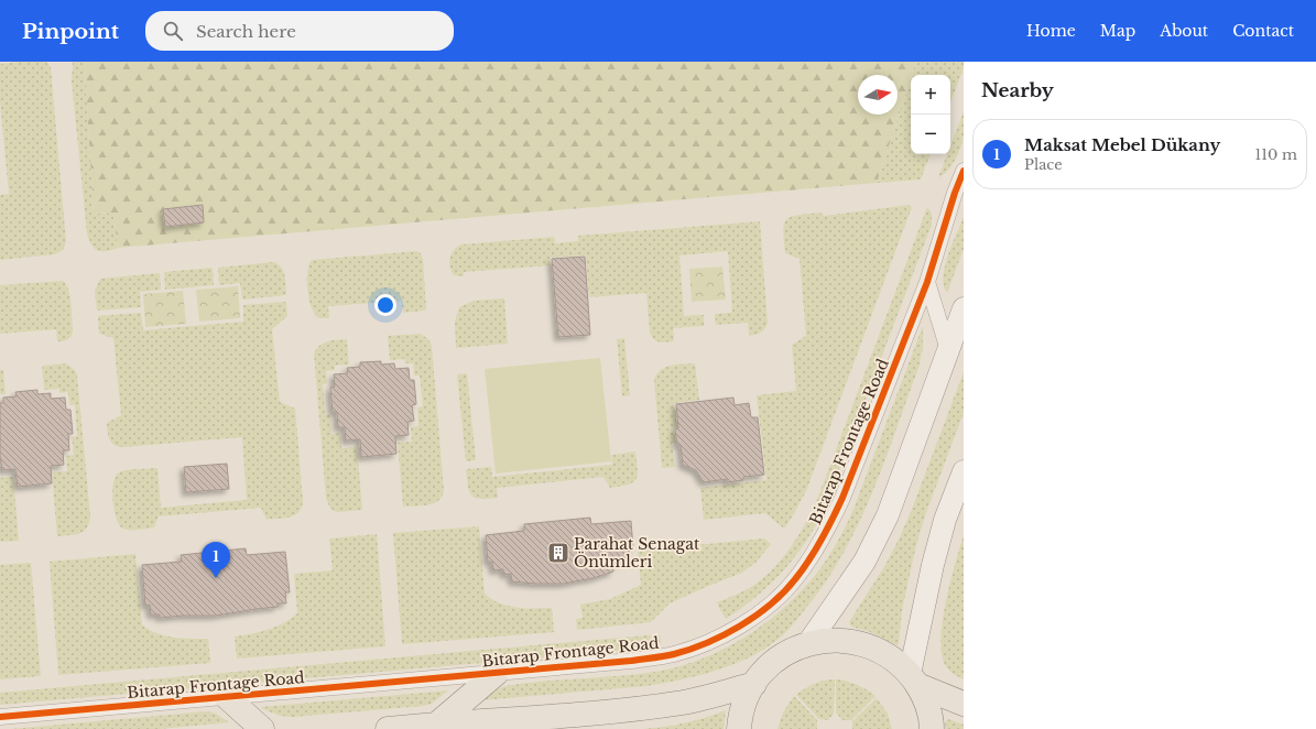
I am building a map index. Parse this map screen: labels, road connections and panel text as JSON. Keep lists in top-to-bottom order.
{
  "streets": {
    "street": ["Bitarap Frontage Road"]
  },
  "places": {
    "building": ["Parahat Senagat Önümleri"]
  },
  "north": "right",
  "page": {
    "header": "Pinpoint",
    "search": "Search here",
    "nav": [
      "Home",
      "Map",
      "About",
      "Contact"
    ],
    "heading": "Nearby",
    "map_buttons": ["+", "−"],
    "list": [
      {
        "mark": "1",
        "name": "Maksat Mebel Dükany",
        "note": "Place",
        "value": "110 m"
      }
    ],
    "pins": "1"
  }
}
